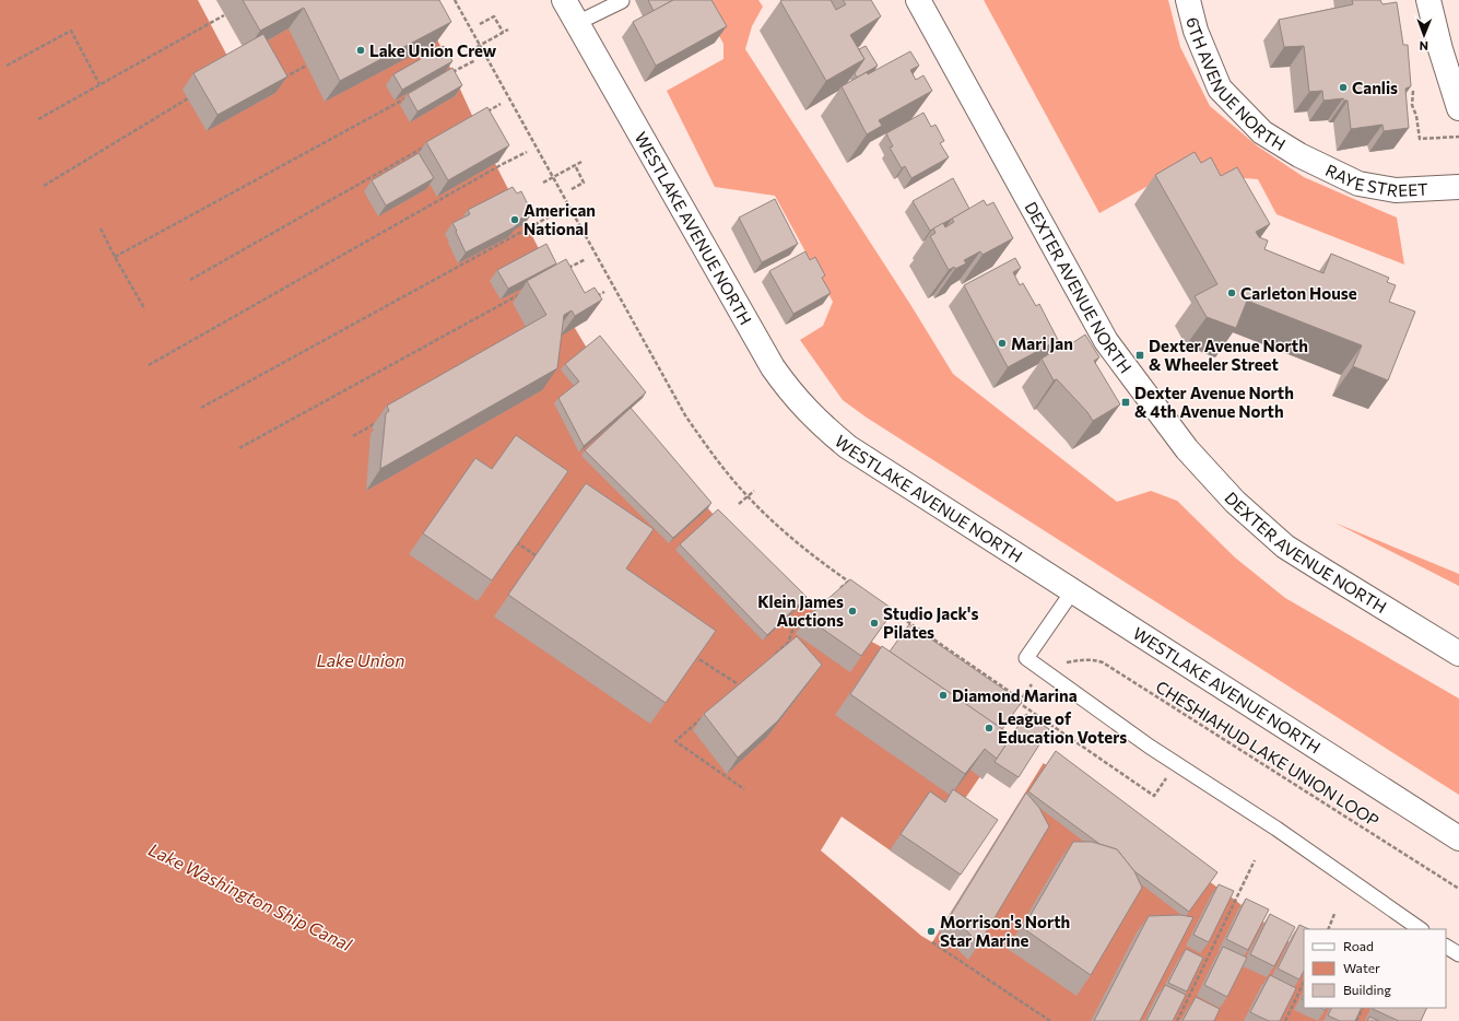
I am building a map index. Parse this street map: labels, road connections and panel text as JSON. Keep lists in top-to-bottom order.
{
  "streets": {
    "main road": [
      "6TH AVENUE NORTH",
      "RAYE STREET",
      "WESTLAKE AVENUE NORTH",
      "DEXTER AVENUE NORTH"
    ],
    "path": ["CHESHIAHUD LAKE UNION LOOP"]
  },
  "crossings": [
    ["6TH AVENUE NORTH", "RAYE STREET"]
  ],
  "water": ["Lake Union", "Lake Washington Ship Canal"],
  "places": {
    "other": [
      "Lake Union Crew",
      "Canlis",
      "American National",
      "Carleton House",
      "Mari Jan",
      "Klein James Auctions",
      "Studio Jack's Pilates",
      "Diamond Marina",
      "League of Education Voters",
      "Morrison's North Star Marine"
    ],
    "transit": ["Dexter Avenue North & Wheeler Street", "Dexter Avenue North & 4th Avenue North"]
  },
  "legend": ["Road", "Water", "Building"],
  "north": "bottom"
}
